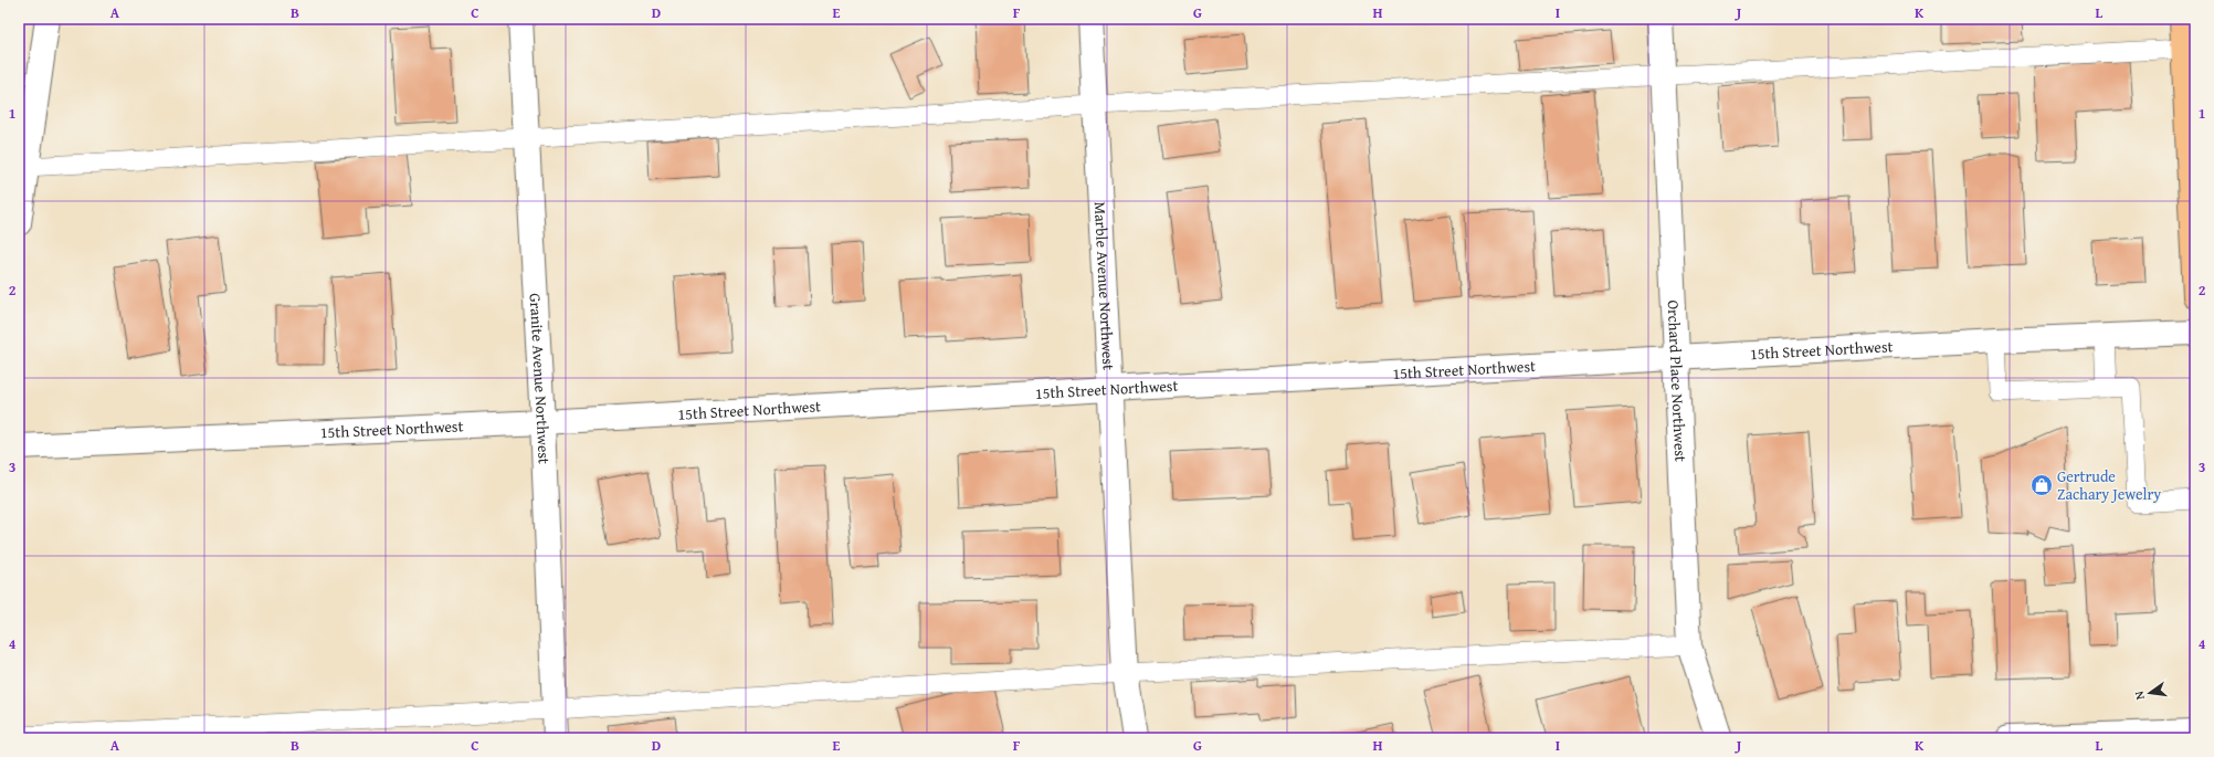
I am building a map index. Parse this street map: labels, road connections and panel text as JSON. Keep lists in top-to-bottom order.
{
  "streets": {
    "street": [
      "Marble Avenue Northwest",
      "15th Street Northwest",
      "Granite Avenue Northwest",
      "Orchard Place Northwest"
    ]
  },
  "crossings": [
    ["Marble Avenue Northwest", "15th Street Northwest"],
    ["15th Street Northwest", "Granite Avenue Northwest"],
    ["15th Street Northwest", "Orchard Place Northwest"]
  ],
  "places": {
    "shop": ["Gertrude Zachary Jewelry"]
  },
  "north": "left",
  "grid": {
    "columns": [
      "A",
      "B",
      "C",
      "D",
      "E",
      "F",
      "G",
      "H",
      "I",
      "J",
      "K",
      "L"
    ],
    "rows": [
      "1",
      "2",
      "3",
      "4"
    ]
  }
}
